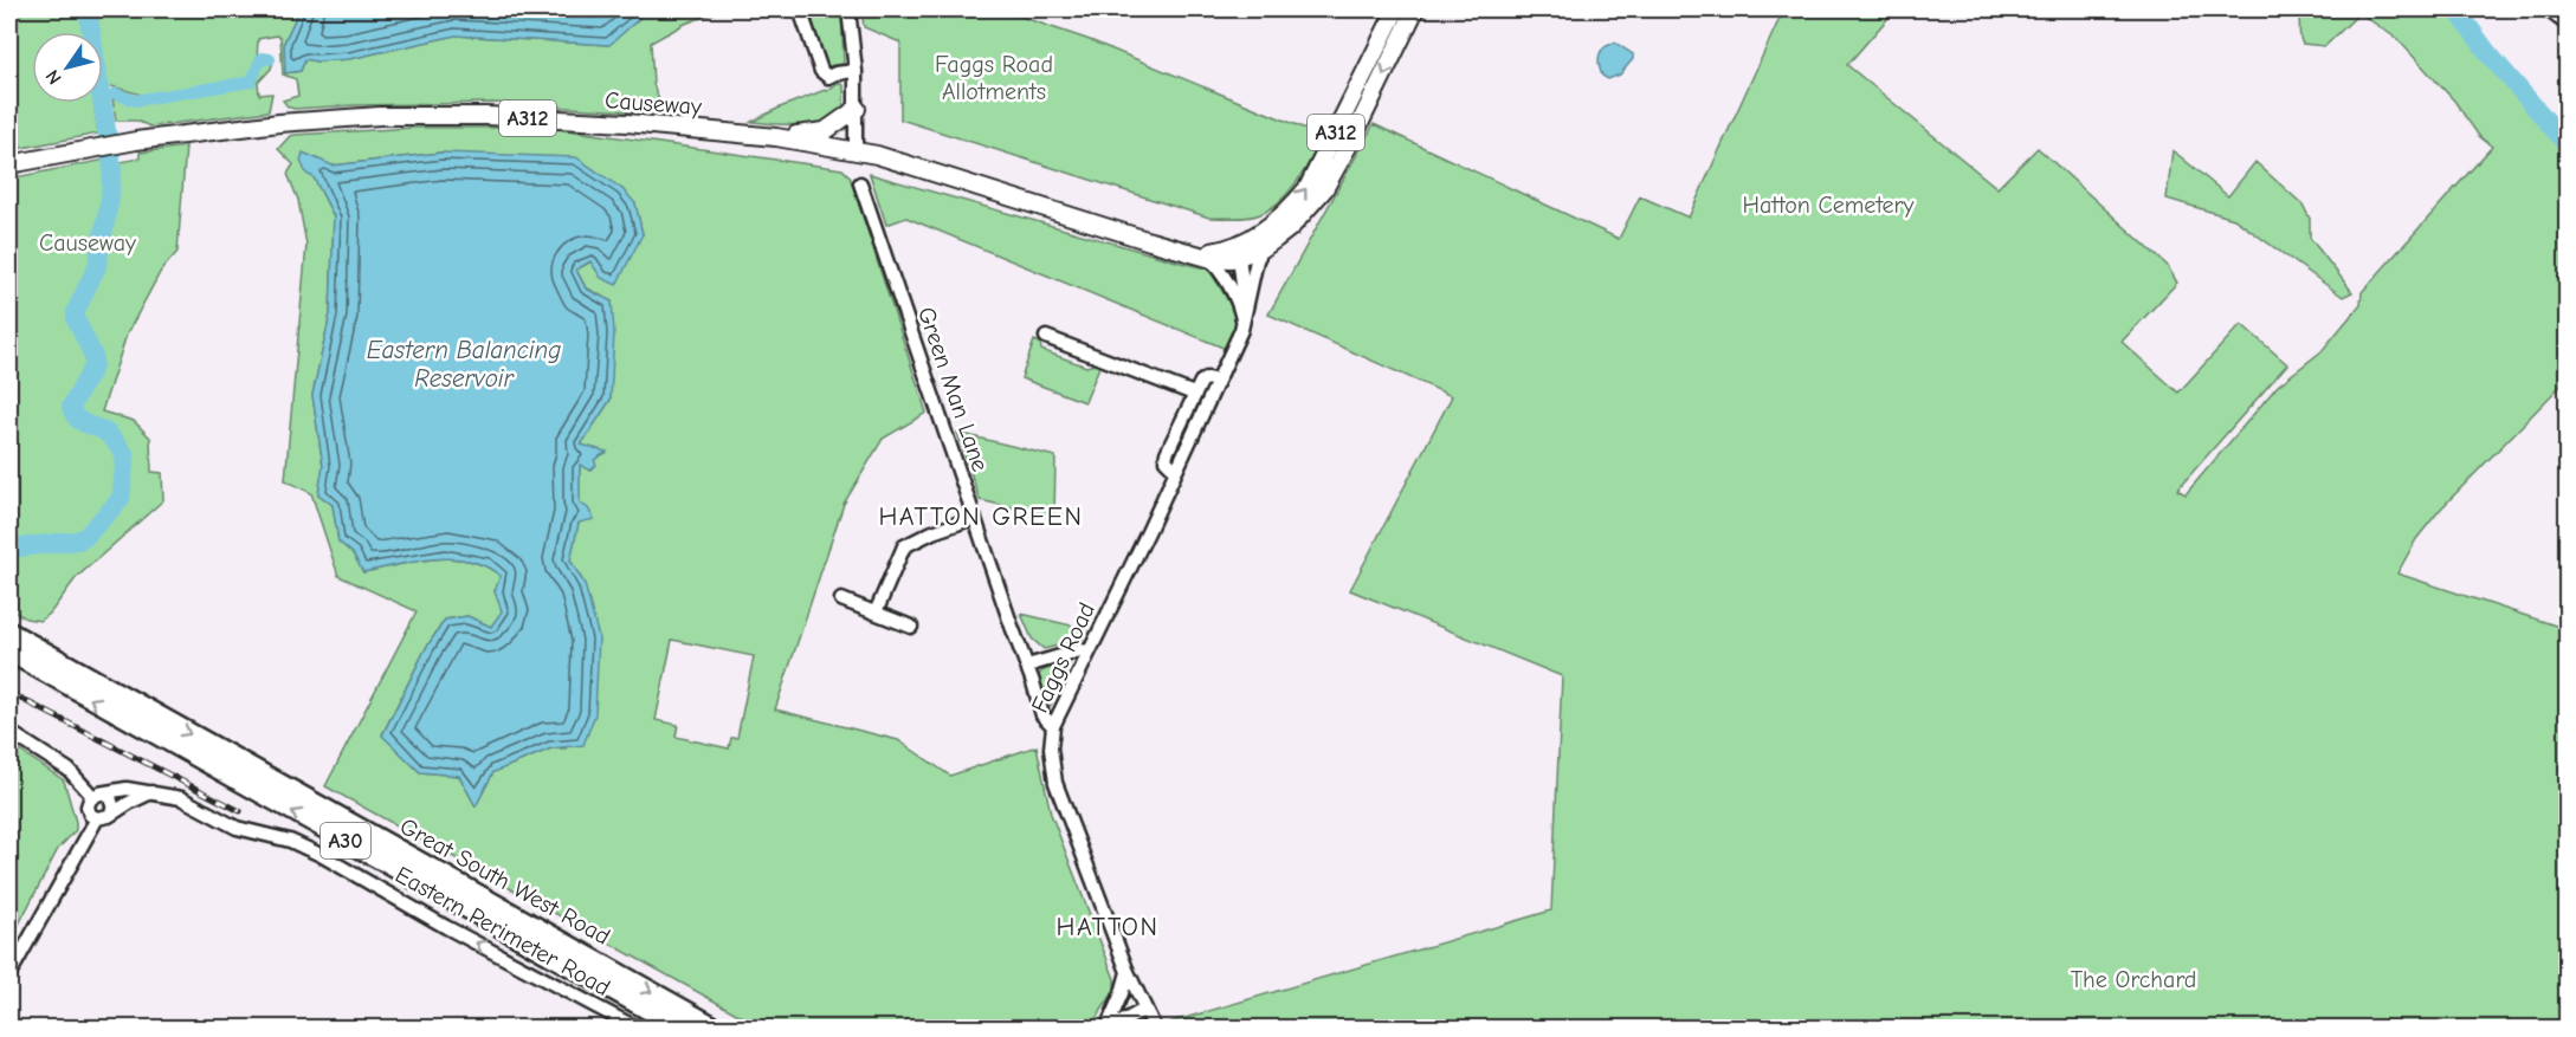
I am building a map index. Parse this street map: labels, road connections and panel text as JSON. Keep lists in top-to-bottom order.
{
  "streets": {
    "highway": ["A30", "Great South West Road"],
    "main road": ["Causeway", "A312"],
    "street": ["Green Man Lane", "Faggs Road", "Eastern Perimeter Road"]
  },
  "crossings": [
    ["Causeway", "A312"],
    ["Causeway", "Faggs Road"],
    ["A312", "Faggs Road"],
    ["Green Man Lane", "Faggs Road"]
  ],
  "one_way": ["Eastern Perimeter Road"],
  "districts": ["HATTON GREEN", "HATTON"],
  "water": ["Eastern Balancing Reservoir"],
  "parks": [
    "Faggs Road Allotments",
    "Hatton Cemetery",
    "Causeway",
    "The Orchard"
  ],
  "north": "bottom left"
}
